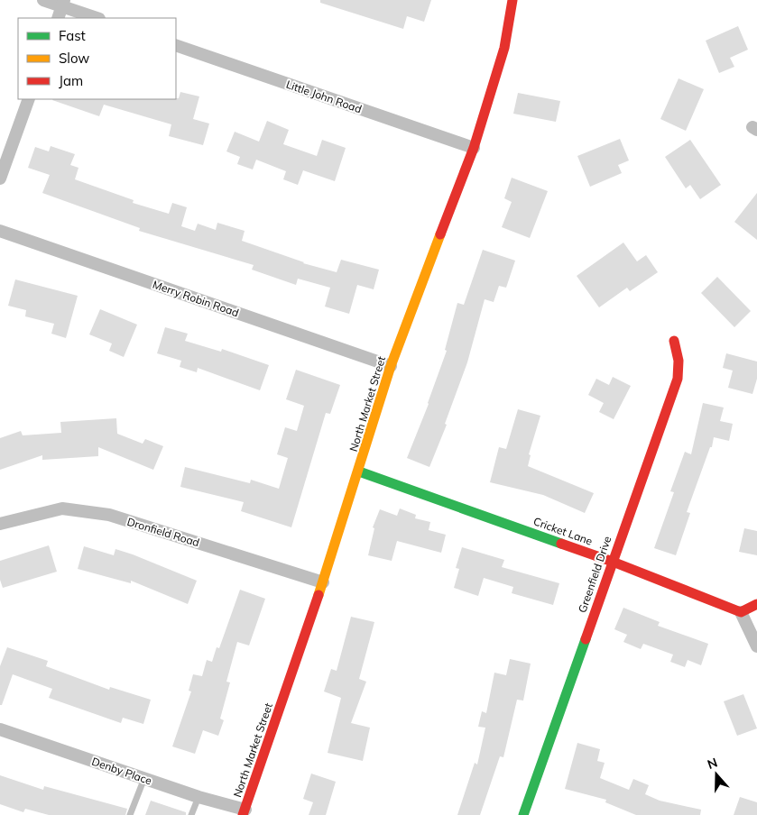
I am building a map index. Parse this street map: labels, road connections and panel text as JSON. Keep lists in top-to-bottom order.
{
  "streets": {
    "street": [
      "Little John Road",
      "Merry Robin Road",
      "North Market Street",
      "Cricket Lane",
      "Dronfield Road",
      "Greenfield Drive",
      "Denby Place"
    ]
  },
  "crossings": [
    ["Little John Road", "North Market Street"],
    ["Merry Robin Road", "North Market Street"],
    ["North Market Street", "Cricket Lane"],
    ["North Market Street", "Dronfield Road"],
    ["North Market Street", "Denby Place"],
    ["Cricket Lane", "Greenfield Drive"]
  ],
  "legend": ["Fast", "Slow", "Jam"],
  "north": "top"
}
